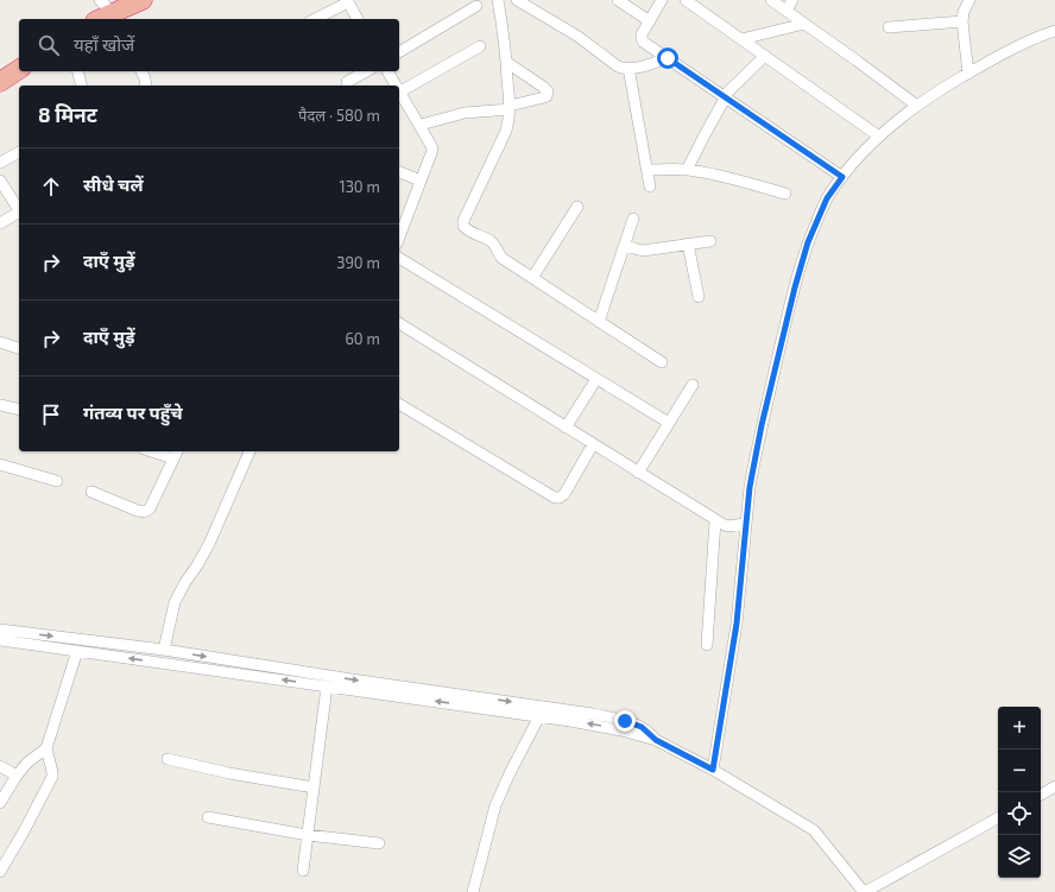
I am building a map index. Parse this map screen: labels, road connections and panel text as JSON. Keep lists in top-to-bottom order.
{
  "page": {
    "search": "यहाँ खोजें",
    "heading": ["8 मिनट", "पैदल · 580 m"],
    "list": [
      ["सीधे चलें", "130 m"],
      ["दाएँ मुड़ें", "390 m"],
      ["दाएँ मुड़ें", "60 m"],
      "गंतव्य पर पहुँचे"
    ],
    "map_buttons": ["+", "−"]
  }
}
